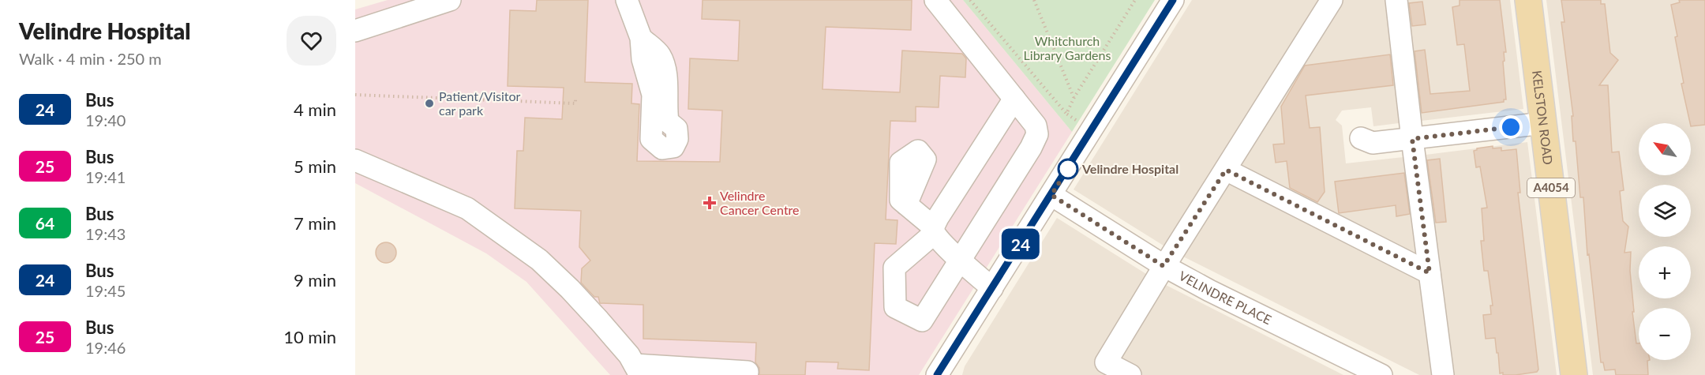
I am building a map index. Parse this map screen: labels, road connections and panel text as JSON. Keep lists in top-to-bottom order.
{
  "streets": {
    "main road": ["KELSTON ROAD", "A4054"],
    "street": ["VELINDRE PLACE"]
  },
  "parks": ["Whitchurch Library Gardens"],
  "places": {
    "other": ["Patient/Visitor car park", "Velindre Hospital"],
    "health": ["Velindre Cancer Centre"]
  },
  "lines": ["bus line 24"],
  "north": "top left",
  "page": {
    "heading": ["Velindre Hospital", "Walk · 4 min · 250 m"],
    "on_map": "24",
    "list": [
      {
        "mark": "24",
        "name": "Bus",
        "note": "19:40",
        "value": "4 min"
      },
      {
        "mark": "25",
        "name": "Bus",
        "note": "19:41",
        "value": "5 min"
      },
      {
        "mark": "64",
        "name": "Bus",
        "note": "19:43",
        "value": "7 min"
      },
      {
        "mark": "24",
        "name": "Bus",
        "note": "19:45",
        "value": "9 min"
      },
      {
        "mark": "25",
        "name": "Bus",
        "note": "19:46",
        "value": "10 min"
      }
    ],
    "map_buttons": ["+", "−"]
  }
}
